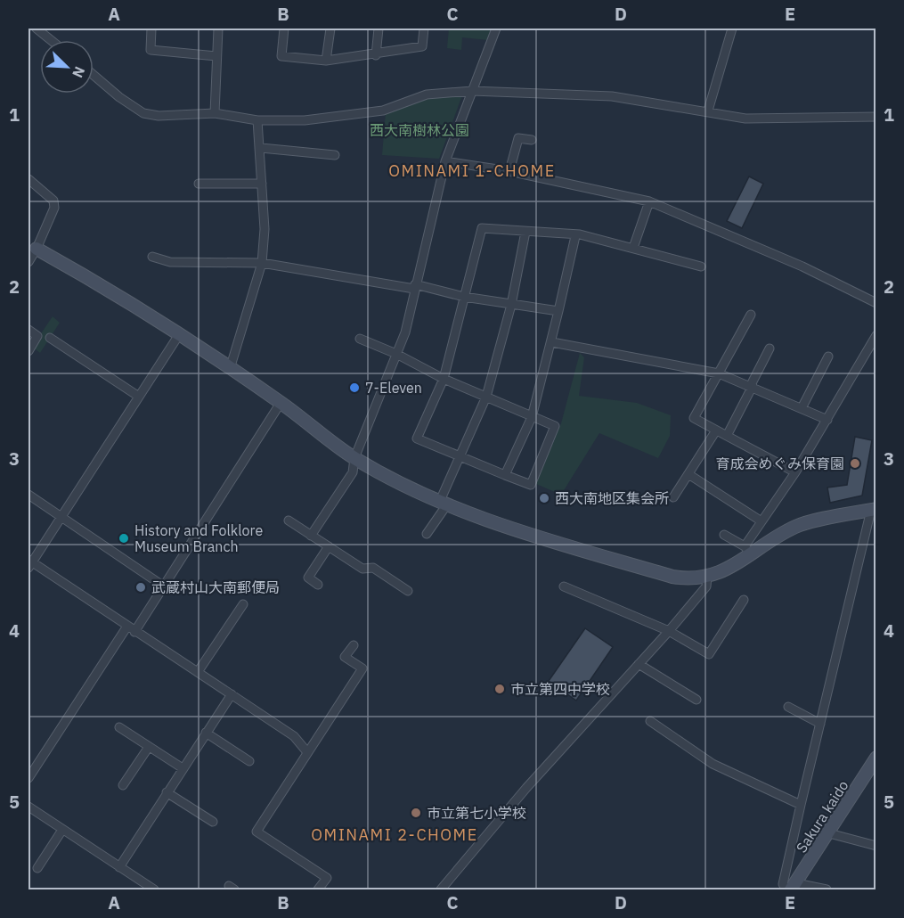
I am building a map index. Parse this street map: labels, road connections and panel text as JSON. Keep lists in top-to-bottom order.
{
  "streets": {
    "street": ["Sakura kaido"]
  },
  "districts": ["OMINAMI 1-CHOME", "OMINAMI 2-CHOME"],
  "parks": ["西大南樹林公園"],
  "places": [
    "7-Eleven",
    "育成会めぐみ保育園",
    "西大南地区集会所",
    "History and Folklore Museum Branch",
    "武蔵村山大南郵便局",
    "市立第四中学校",
    "市立第七小学校"
  ],
  "north": "bottom right",
  "grid": {
    "columns": [
      "A",
      "B",
      "C",
      "D",
      "E"
    ],
    "rows": [
      "1",
      "2",
      "3",
      "4",
      "5"
    ]
  }
}
